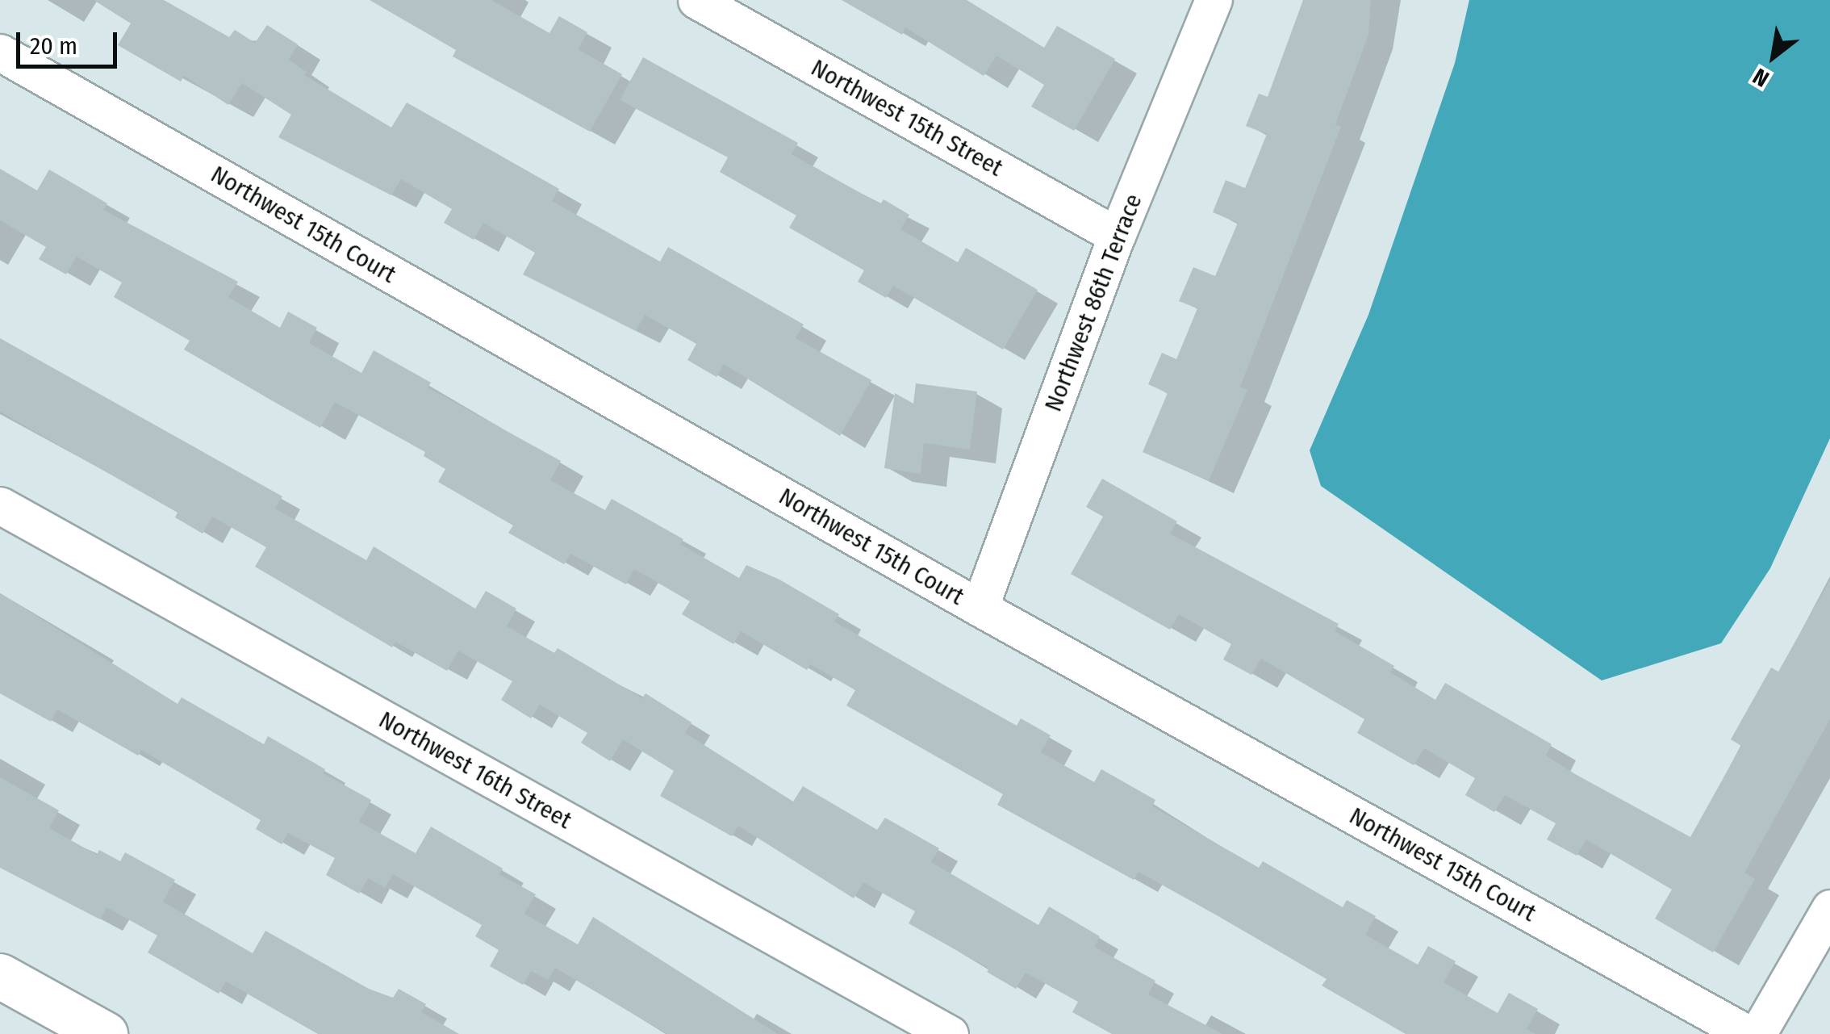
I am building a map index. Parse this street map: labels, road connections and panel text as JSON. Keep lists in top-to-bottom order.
{
  "streets": {
    "street": [
      "Northwest 15th Street",
      "Northwest 15th Court",
      "Northwest 86th Terrace",
      "Northwest 16th Street"
    ]
  },
  "crossings": [
    ["Northwest 15th Street", "Northwest 86th Terrace"],
    ["Northwest 15th Court", "Northwest 86th Terrace"]
  ],
  "scale_bar": "20 m",
  "north": "bottom left"
}
